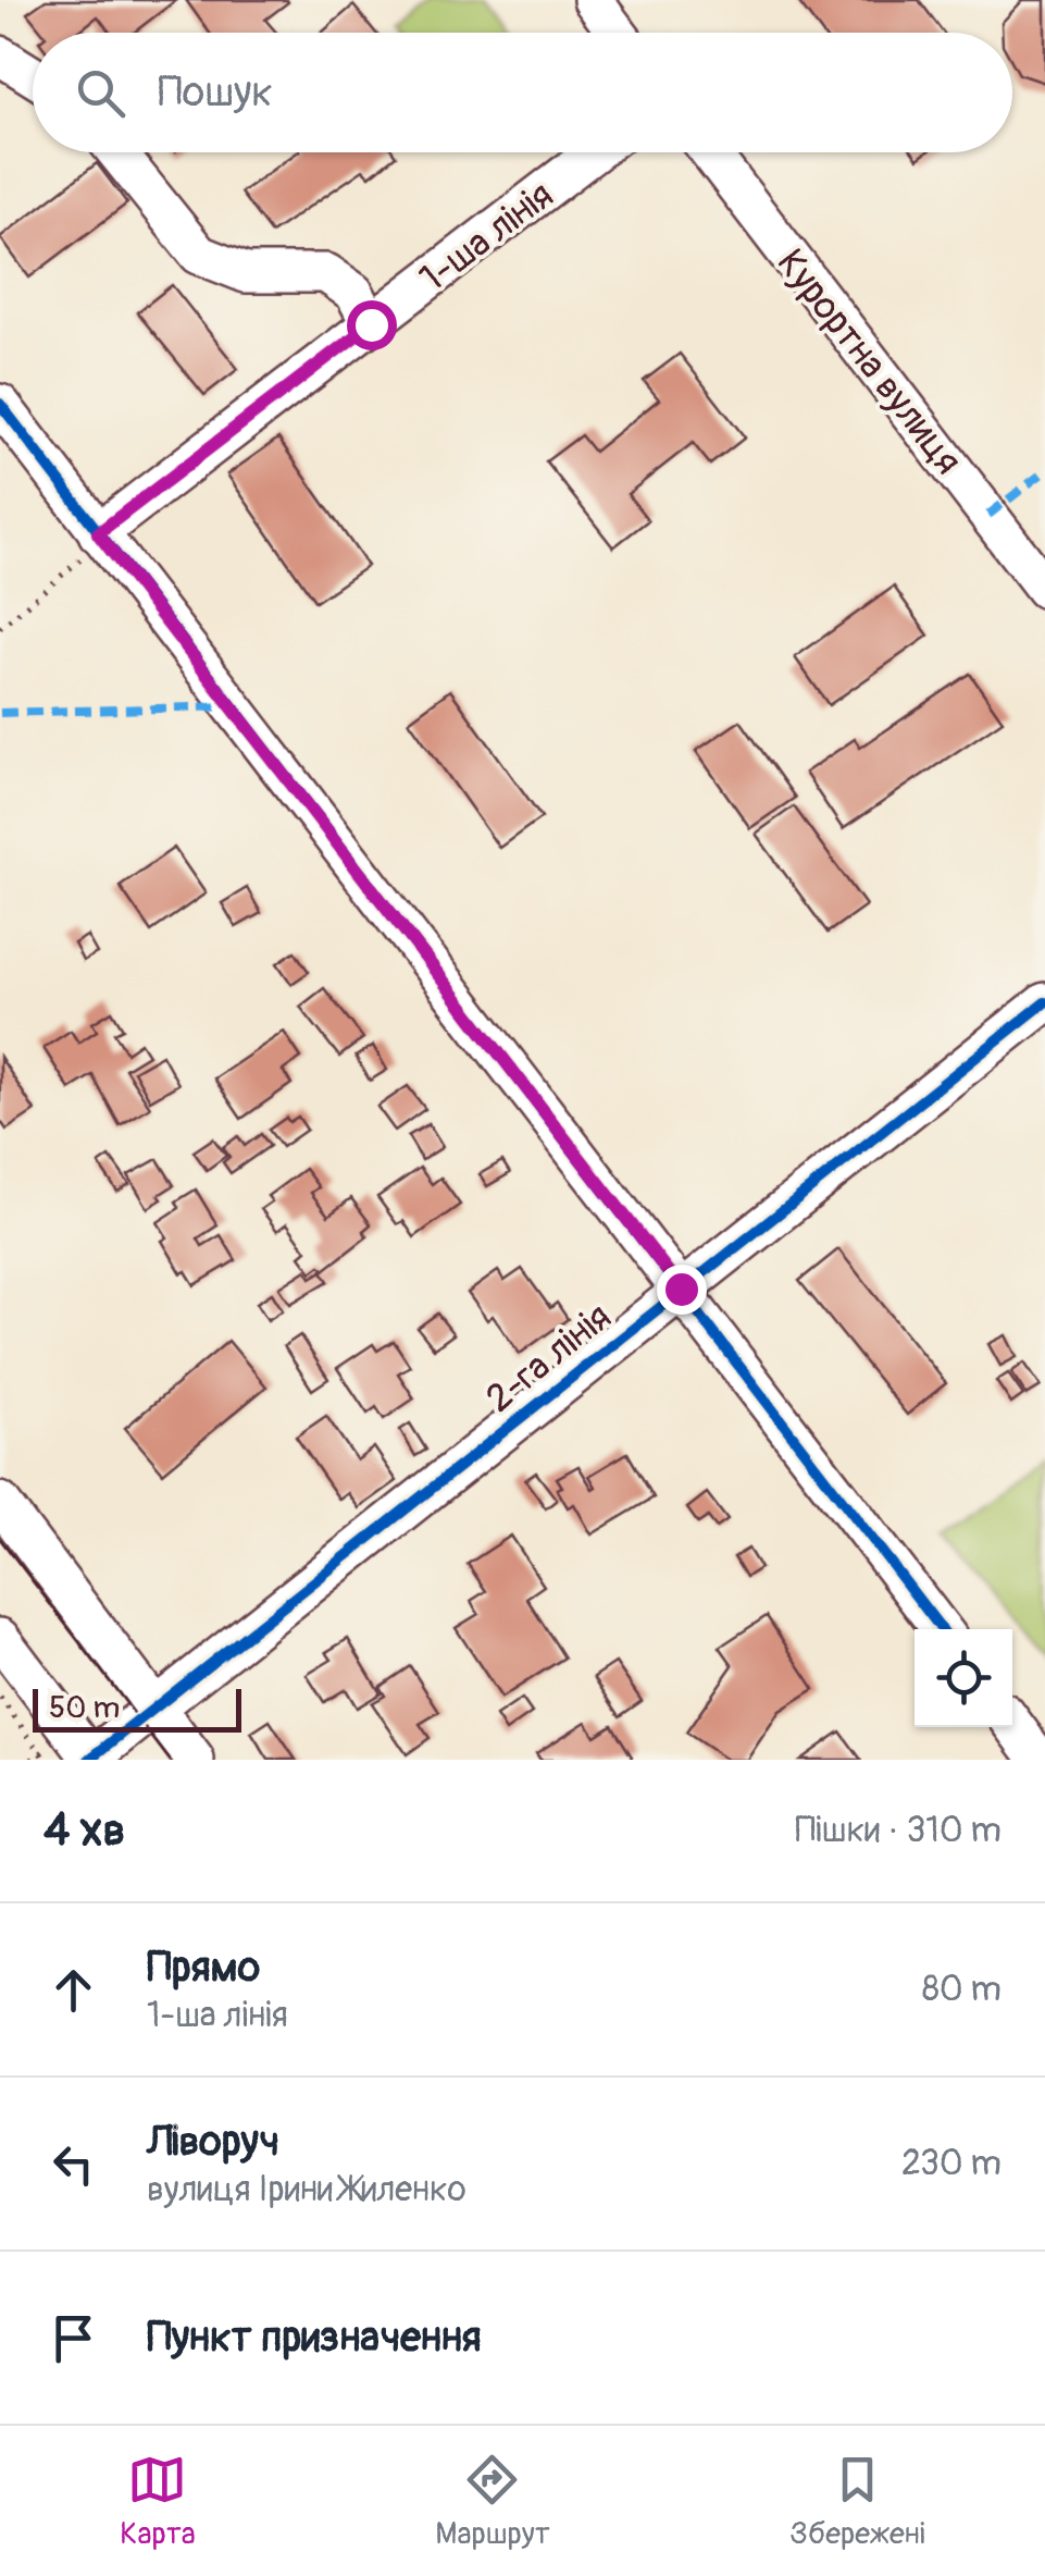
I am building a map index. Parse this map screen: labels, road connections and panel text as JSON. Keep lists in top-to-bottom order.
{
  "streets": {
    "street": ["1-ша лінія", "Курортна вулиця", "2-га лінія"]
  },
  "scale_bar": "50 m",
  "page": {
    "search": "Пошук",
    "scale": "50 m",
    "heading": ["4 хв", "Пішки · 310 m"],
    "list": [
      ["Прямо", "1-ша лінія", "80 m"],
      ["Ліворуч", "вулиця Ірини Жиленко", "230 m"],
      "Пункт призначення"
    ],
    "nav": ["Карта", "Маршрут", "Збережені"]
  }
}
